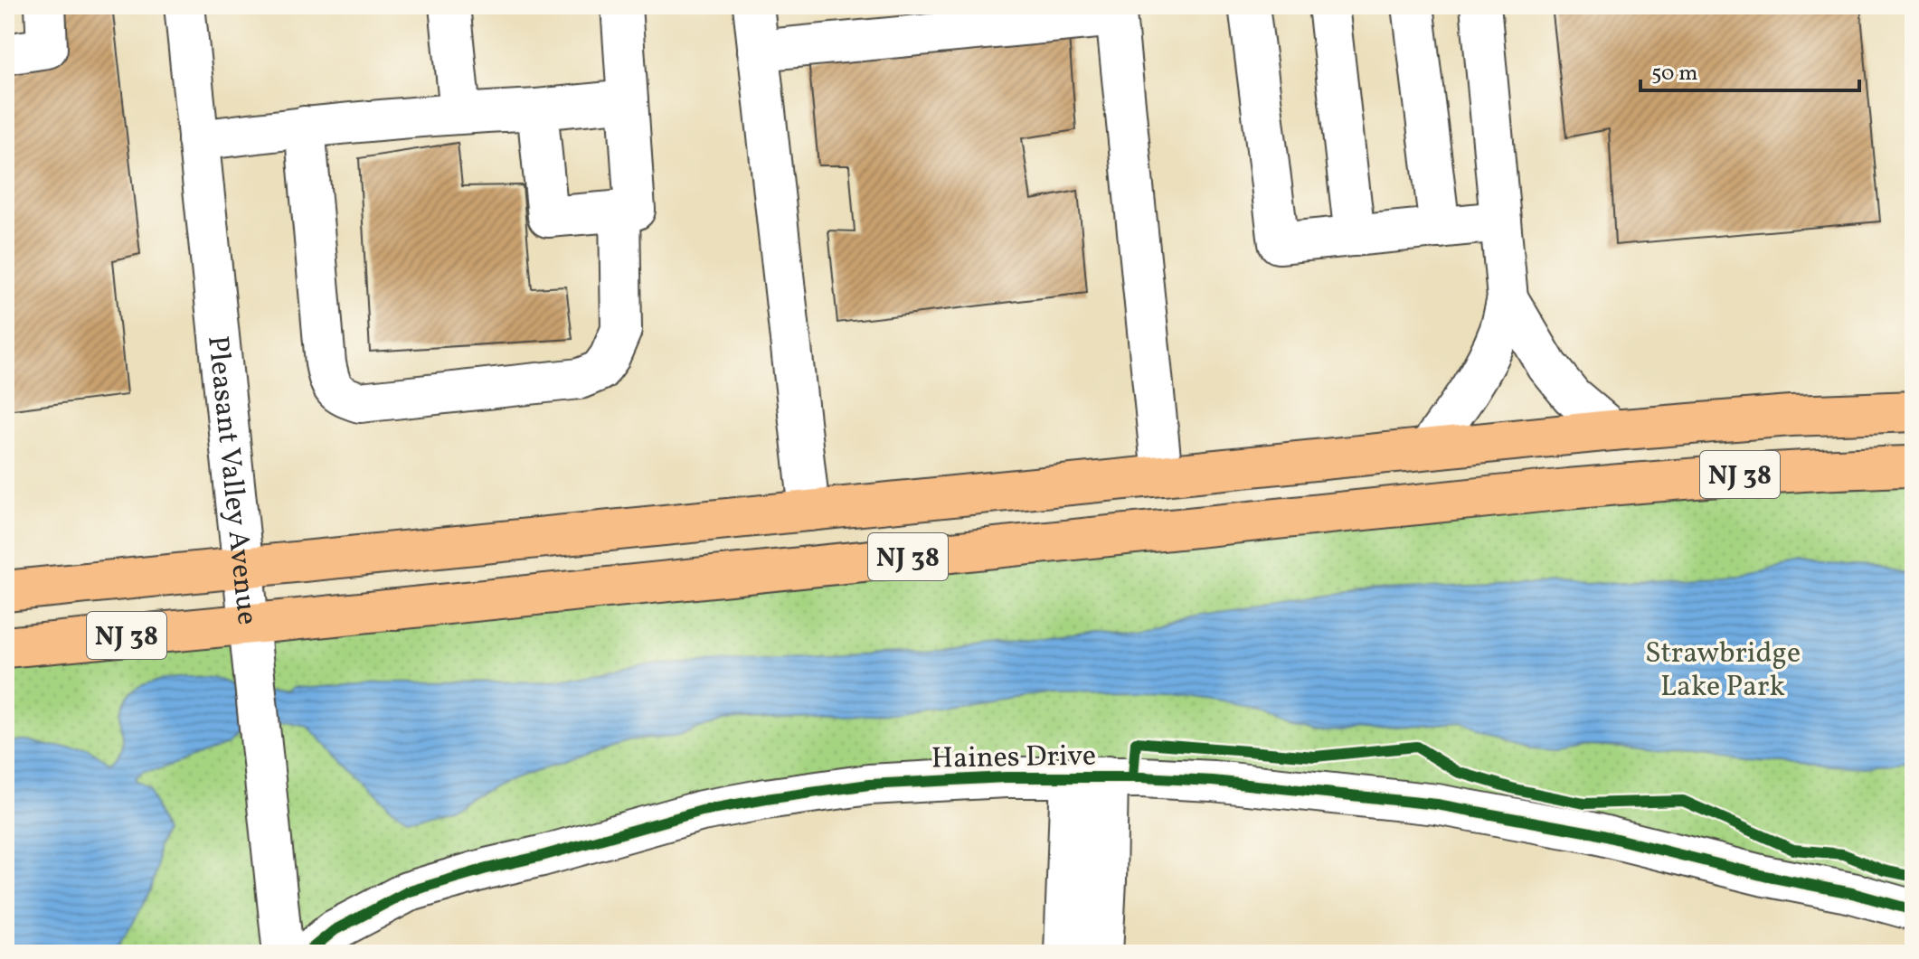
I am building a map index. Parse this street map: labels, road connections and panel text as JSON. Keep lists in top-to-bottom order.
{
  "streets": {
    "highway": ["NJ 38"],
    "street": ["Pleasant Valley Avenue", "Haines Drive"]
  },
  "crossings": [
    ["NJ 38", "Pleasant Valley Avenue"]
  ],
  "parks": ["Strawbridge Lake Park"],
  "scale_bar": "50 m"
}
